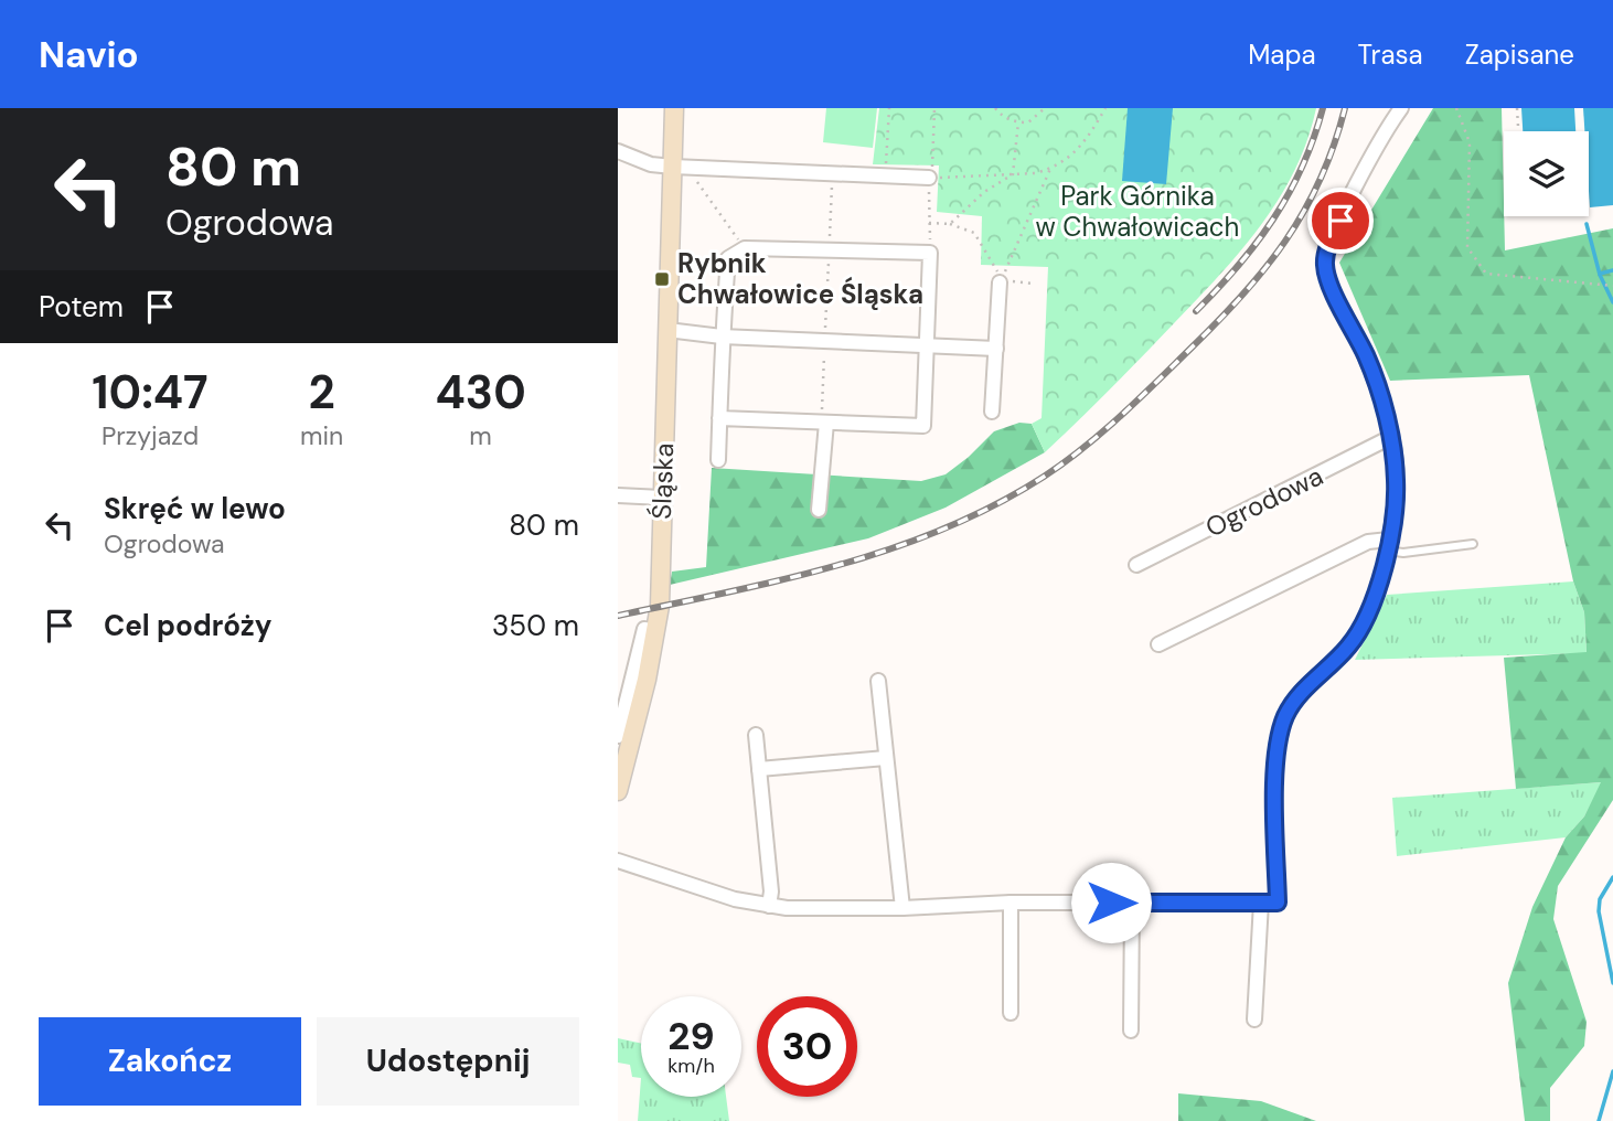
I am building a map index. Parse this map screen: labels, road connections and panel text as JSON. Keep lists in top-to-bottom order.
{
  "streets": {
    "street": ["Śląska", "Ogrodowa"]
  },
  "parks": ["Park Górnika w Chwałowicach"],
  "places": {
    "transit": ["Rybnik Chwałowice Śląska"]
  },
  "page": {
    "header": "Navio",
    "nav": ["Mapa", "Trasa", "Zapisane"],
    "turn": ["80 m", "Ogrodowa"],
    "then": "Potem",
    "eta": [
      "10:47",
      "Przyjazd",
      "2",
      "min",
      "430",
      "m"
    ],
    "list": [
      {
        "name": "Skręć w lewo",
        "note": "Ogrodowa",
        "value": "80 m"
      },
      {
        "name": "Cel podróży",
        "value": "350 m"
      }
    ],
    "speed": "29 km/h",
    "limit": "30",
    "buttons": ["Zakończ", "Udostępnij"]
  }
}
